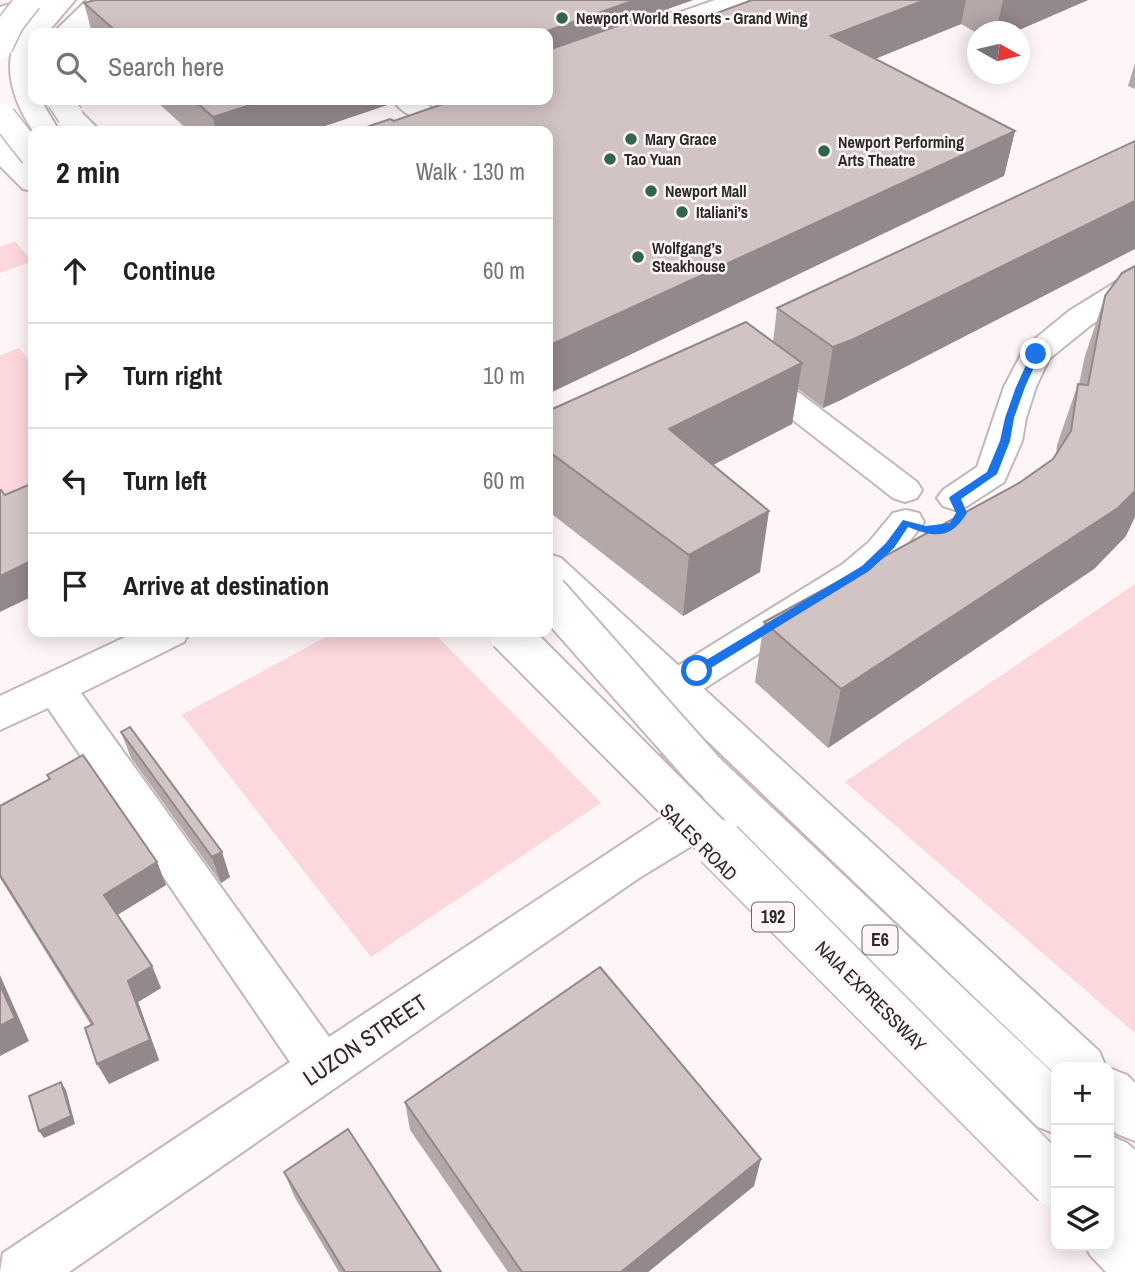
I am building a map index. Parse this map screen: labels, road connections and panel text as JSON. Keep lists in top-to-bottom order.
{
  "streets": {
    "main road": [
      "SALES ROAD",
      "192",
      "E6",
      "NAIA EXPRESSWAY",
      "LUZON STREET"
    ]
  },
  "crossings": [
    ["SALES ROAD", "E6"],
    ["SALES ROAD", "LUZON STREET"],
    ["E6", "LUZON STREET"]
  ],
  "places": [
    "Newport World Resorts - Grand Wing",
    "Mary Grace",
    "Newport Performing Arts Theatre",
    "Tao Yuan",
    "Newport Mall",
    "Italiani’s",
    "Wolfgang’s Steakhouse"
  ],
  "north": "right",
  "page": {
    "search": "Search here",
    "heading": ["2 min", "Walk · 130 m"],
    "list": [
      ["Continue", "60 m"],
      ["Turn right", "10 m"],
      ["Turn left", "60 m"],
      "Arrive at destination"
    ],
    "map_buttons": ["+", "−"]
  }
}
